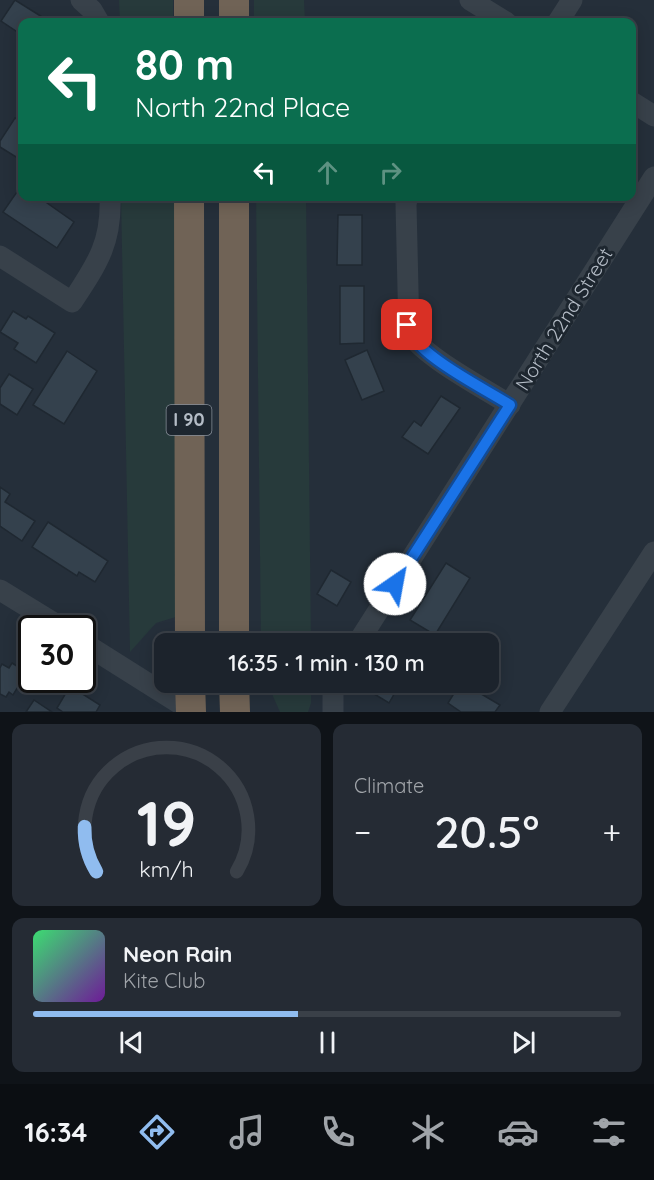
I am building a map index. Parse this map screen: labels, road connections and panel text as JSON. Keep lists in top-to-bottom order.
{
  "streets": {
    "highway": ["I 90"],
    "street": ["North 22nd Street"]
  },
  "page": {
    "turn": ["80 m", "North 22nd Place"],
    "limit": "30",
    "trip": "16:35 · 1 min · 130 m",
    "tile": "Climate",
    "heat": ["−", "20.5°", "+"],
    "song": ["Neon Rain", "Kite Club"],
    "tabs": "16:34",
    "gauge": ["19", "km/h"]
  }
}
